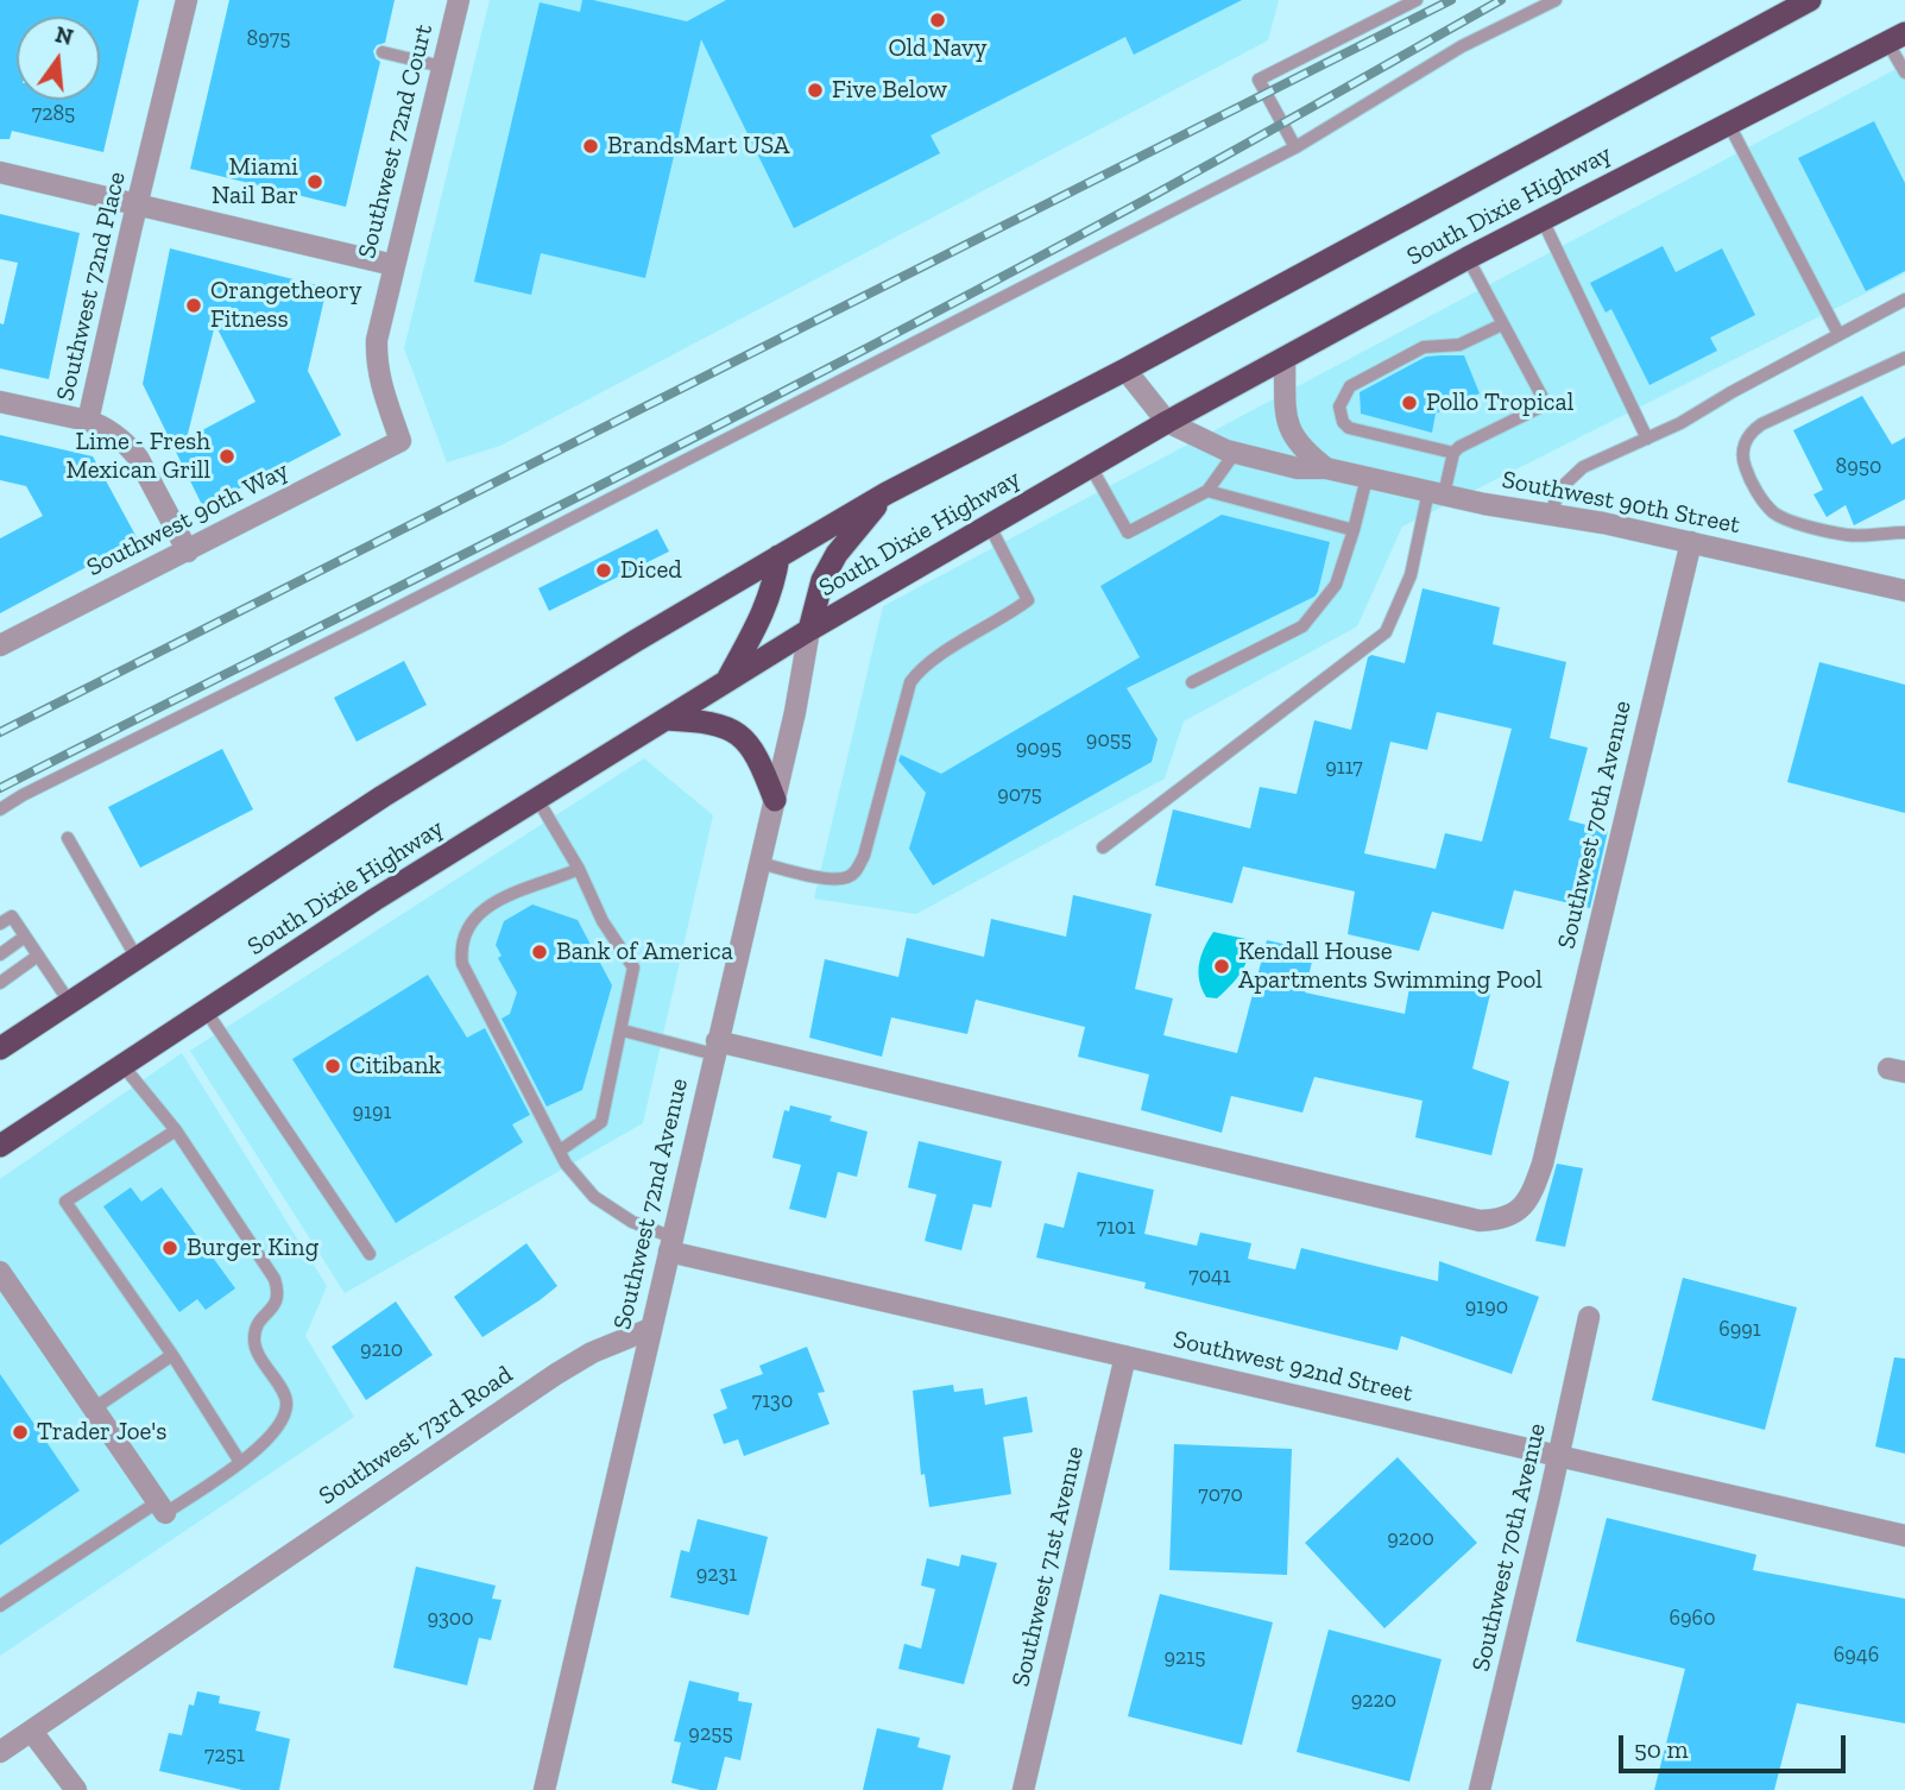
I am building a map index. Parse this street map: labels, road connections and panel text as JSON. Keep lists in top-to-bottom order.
{
  "streets": {
    "highway": ["South Dixie Highway"],
    "street": [
      "Southwest 72nd Court",
      "Southwest 72nd Place",
      "Southwest 90th Street",
      "Southwest 90th Way",
      "Southwest 70th Avenue",
      "Southwest 72nd Avenue",
      "Southwest 92nd Street",
      "Southwest 73rd Road",
      "Southwest 71st Avenue"
    ]
  },
  "crossings": [
    ["Southwest 72nd Court", "Southwest 90th Way"],
    ["South Dixie Highway", "Southwest 90th Street"],
    ["South Dixie Highway", "Southwest 72nd Avenue"],
    ["Southwest 72nd Place", "Southwest 90th Way"],
    ["Southwest 90th Street", "Southwest 70th Avenue"],
    ["Southwest 70th Avenue", "Southwest 72nd Avenue"],
    ["Southwest 70th Avenue", "Southwest 92nd Street"],
    ["Southwest 72nd Avenue", "Southwest 92nd Street"],
    ["Southwest 72nd Avenue", "Southwest 73rd Road"],
    ["Southwest 92nd Street", "Southwest 71st Avenue"]
  ],
  "places": [
    "Old Navy",
    "Five Below",
    "BrandsMart USA",
    "Miami Nail Bar",
    "Orangetheory Fitness",
    "Pollo Tropical",
    "Lime - Fresh Mexican Grill",
    "Diced",
    "Bank of America",
    "Kendall House Apartments Swimming Pool",
    "Citibank",
    "Burger King",
    "Trader Joe's"
  ],
  "house_numbers": [
    "8975",
    "7285",
    "8950",
    "9055",
    "9095",
    "9117",
    "9075",
    "9191",
    "7101",
    "7041",
    "9190",
    "6991",
    "9210",
    "7130",
    "7070",
    "9200",
    "9231",
    "9300",
    "6960",
    "6946",
    "9215",
    "9220",
    "9255",
    "7251"
  ],
  "scale_bar": "50 m",
  "north": "top"
}
